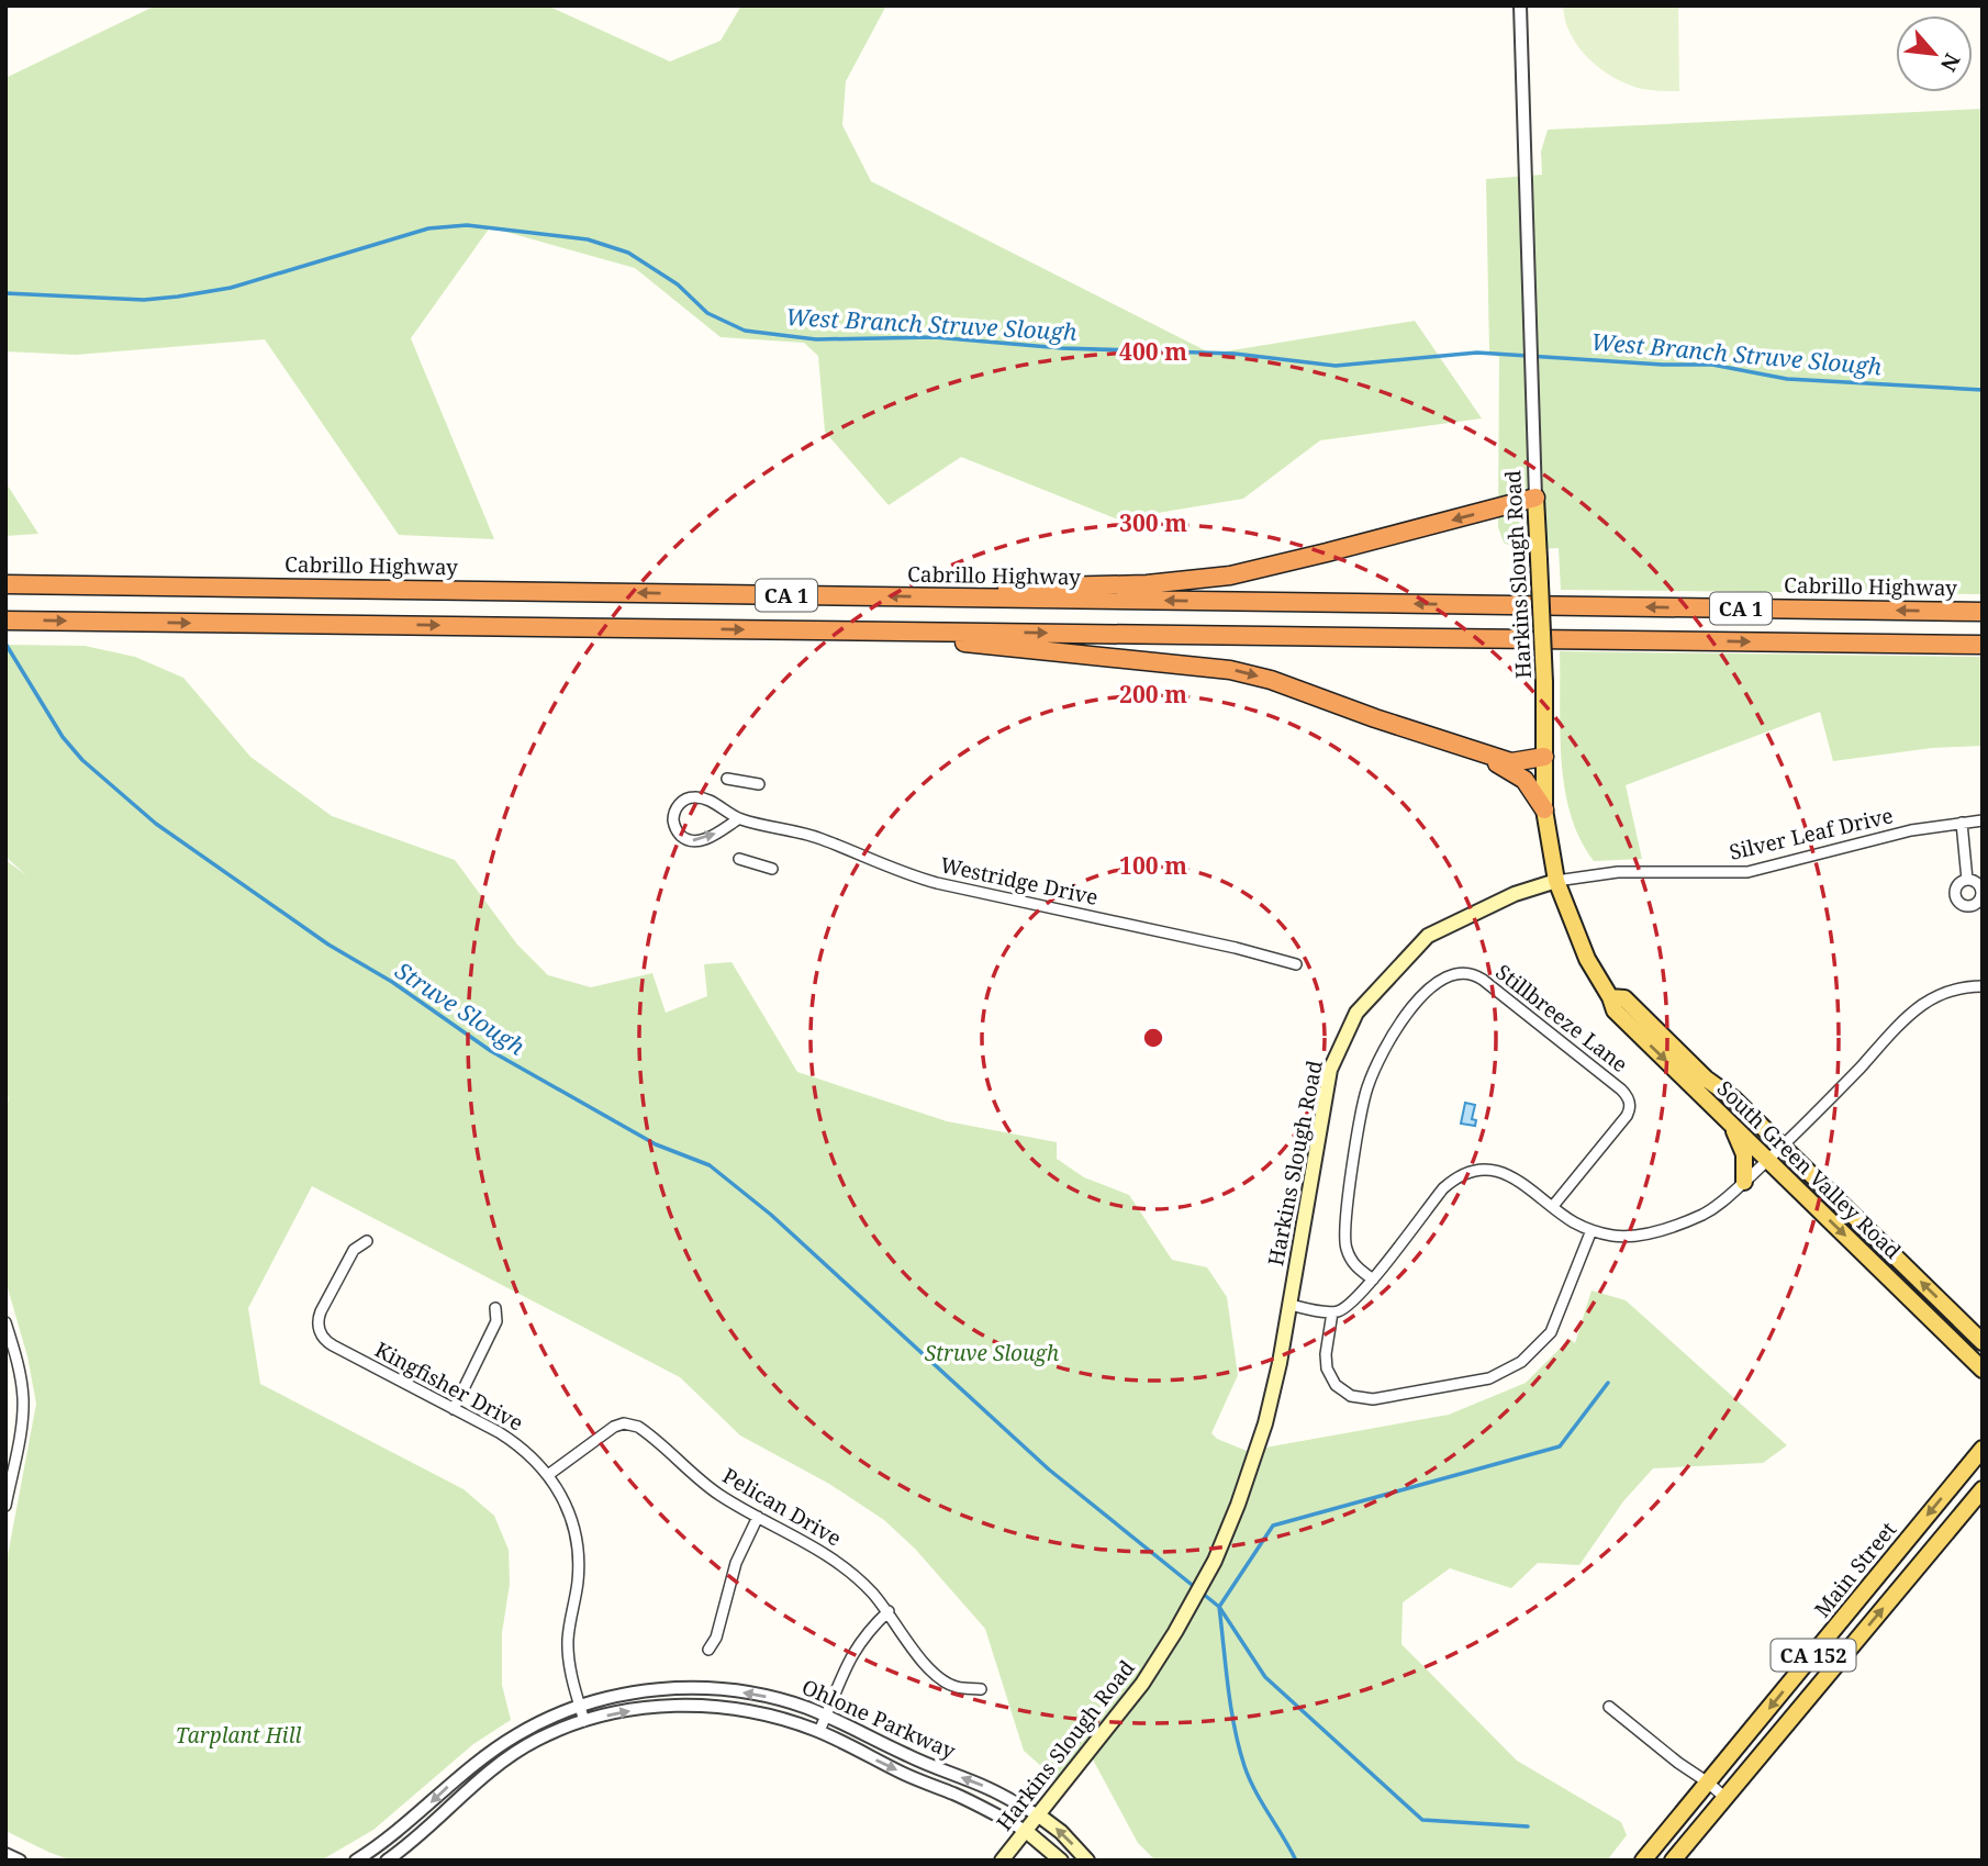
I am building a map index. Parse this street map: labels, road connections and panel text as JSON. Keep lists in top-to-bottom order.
{
  "streets": {
    "highway": ["Cabrillo Highway", "CA 1"],
    "main road": [
      "Harkins Slough Road",
      "South Green Valley Road",
      "Main Street",
      "CA 152",
      "Ohlone Parkway"
    ],
    "street": [
      "Silver Leaf Drive",
      "Westridge Drive",
      "Stillbreeze Lane",
      "Kingfisher Drive",
      "Pelican Drive"
    ]
  },
  "crossings": [
    ["Harkins Slough Road", "Silver Leaf Drive"],
    ["Harkins Slough Road", "South Green Valley Road"],
    ["Harkins Slough Road", "Ohlone Parkway"],
    ["Silver Leaf Drive", "South Green Valley Road"],
    ["Kingfisher Drive", "Pelican Drive"],
    ["Kingfisher Drive", "Ohlone Parkway"]
  ],
  "water": ["West Branch Struve Slough", "Struve Slough"],
  "parks": ["Struve Slough", "Tarplant Hill"],
  "north": "bottom right",
  "rings": [
    "400 m",
    "300 m",
    "200 m",
    "100 m"
  ]
}
